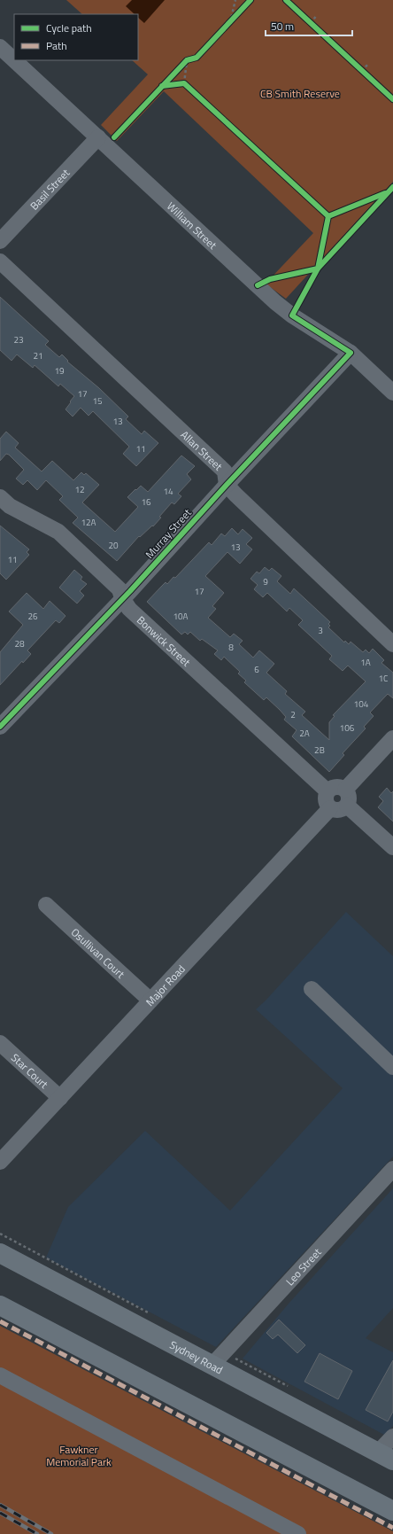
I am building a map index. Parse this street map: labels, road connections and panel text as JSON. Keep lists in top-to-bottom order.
{
  "streets": {
    "highway": ["Sydney Road"],
    "street": [
      "Basil Street",
      "William Street",
      "Allan Street",
      "Murray Street",
      "Bonwick Street",
      "Osullivan Court",
      "Major Road",
      "Star Court",
      "Leo Street"
    ]
  },
  "crossings": [
    ["Basil Street", "William Street"],
    ["William Street", "Murray Street"],
    ["Allan Street", "Murray Street"],
    ["Murray Street", "Bonwick Street"],
    ["Bonwick Street", "Major Road"],
    ["Osullivan Court", "Major Road"],
    ["Major Road", "Star Court"],
    ["Leo Street", "Sydney Road"]
  ],
  "parks": ["CB Smith Reserve", "Fawkner Memorial Park"],
  "house_numbers": [
    "23",
    "21",
    "19",
    "17",
    "15",
    "13",
    "11",
    "12",
    "14",
    "16",
    "12A",
    "20",
    "13",
    "11",
    "9",
    "17",
    "26",
    "10A",
    "3",
    "28",
    "8",
    "1A",
    "6",
    "1C",
    "104",
    "2",
    "106",
    "2A",
    "2B"
  ],
  "legend": ["Cycle path", "Path"],
  "scale_bar": "50 m"
}
